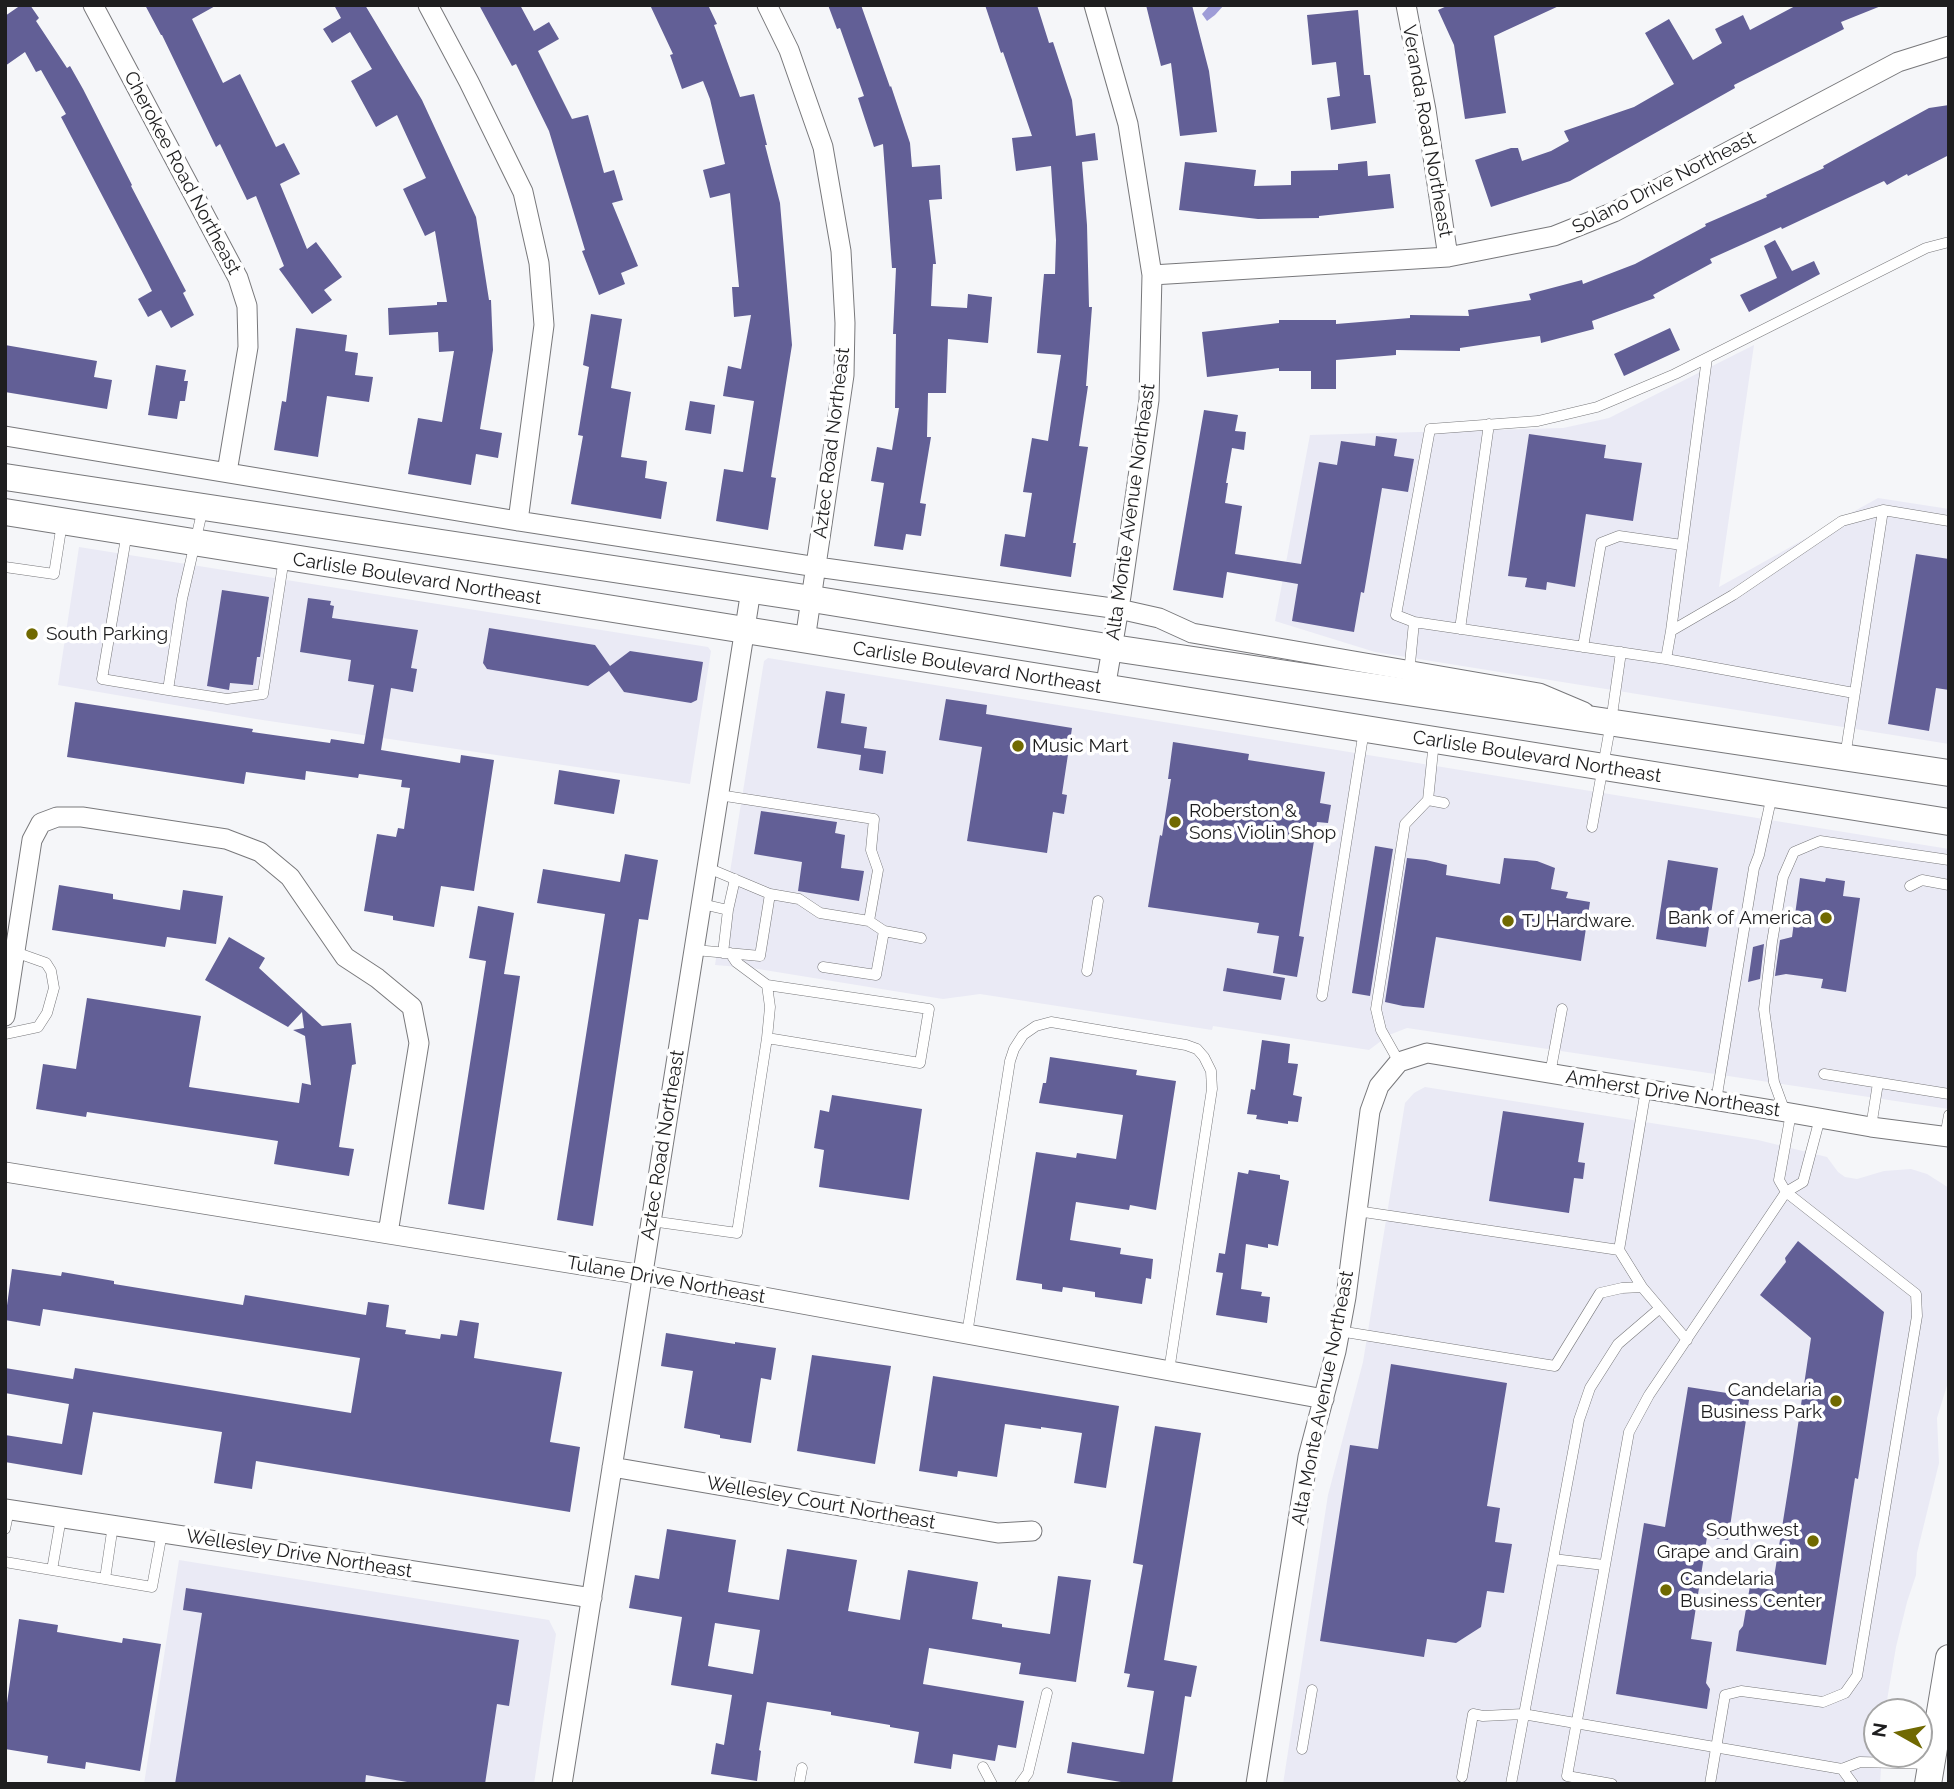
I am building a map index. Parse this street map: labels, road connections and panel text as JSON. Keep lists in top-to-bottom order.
{
  "streets": {
    "main road": ["Carlisle Boulevard Northeast"],
    "street": [
      "Veranda Road Northeast",
      "Cherokee Road Northeast",
      "Solano Drive Northeast",
      "Aztec Road Northeast",
      "Alta Monte Avenue Northeast",
      "Amherst Drive Northeast",
      "Tulane Drive Northeast",
      "Wellesley Court Northeast",
      "Wellesley Drive Northeast"
    ]
  },
  "crossings": [
    ["Veranda Road Northeast", "Solano Drive Northeast"],
    ["Solano Drive Northeast", "Alta Monte Avenue Northeast"],
    ["Aztec Road Northeast", "Carlisle Boulevard Northeast"],
    ["Aztec Road Northeast", "Tulane Drive Northeast"],
    ["Aztec Road Northeast", "Wellesley Court Northeast"],
    ["Aztec Road Northeast", "Wellesley Drive Northeast"],
    ["Alta Monte Avenue Northeast", "Carlisle Boulevard Northeast"],
    ["Alta Monte Avenue Northeast", "Amherst Drive Northeast"],
    ["Alta Monte Avenue Northeast", "Tulane Drive Northeast"]
  ],
  "places": [
    "South Parking",
    "Music Mart",
    "Roberston & Sons Violin Shop",
    "Bank of America",
    "TJ Hardware.",
    "Candelaria Business Park",
    "Southwest Grape and Grain",
    "Candelaria Business Center"
  ],
  "north": "left"
}
